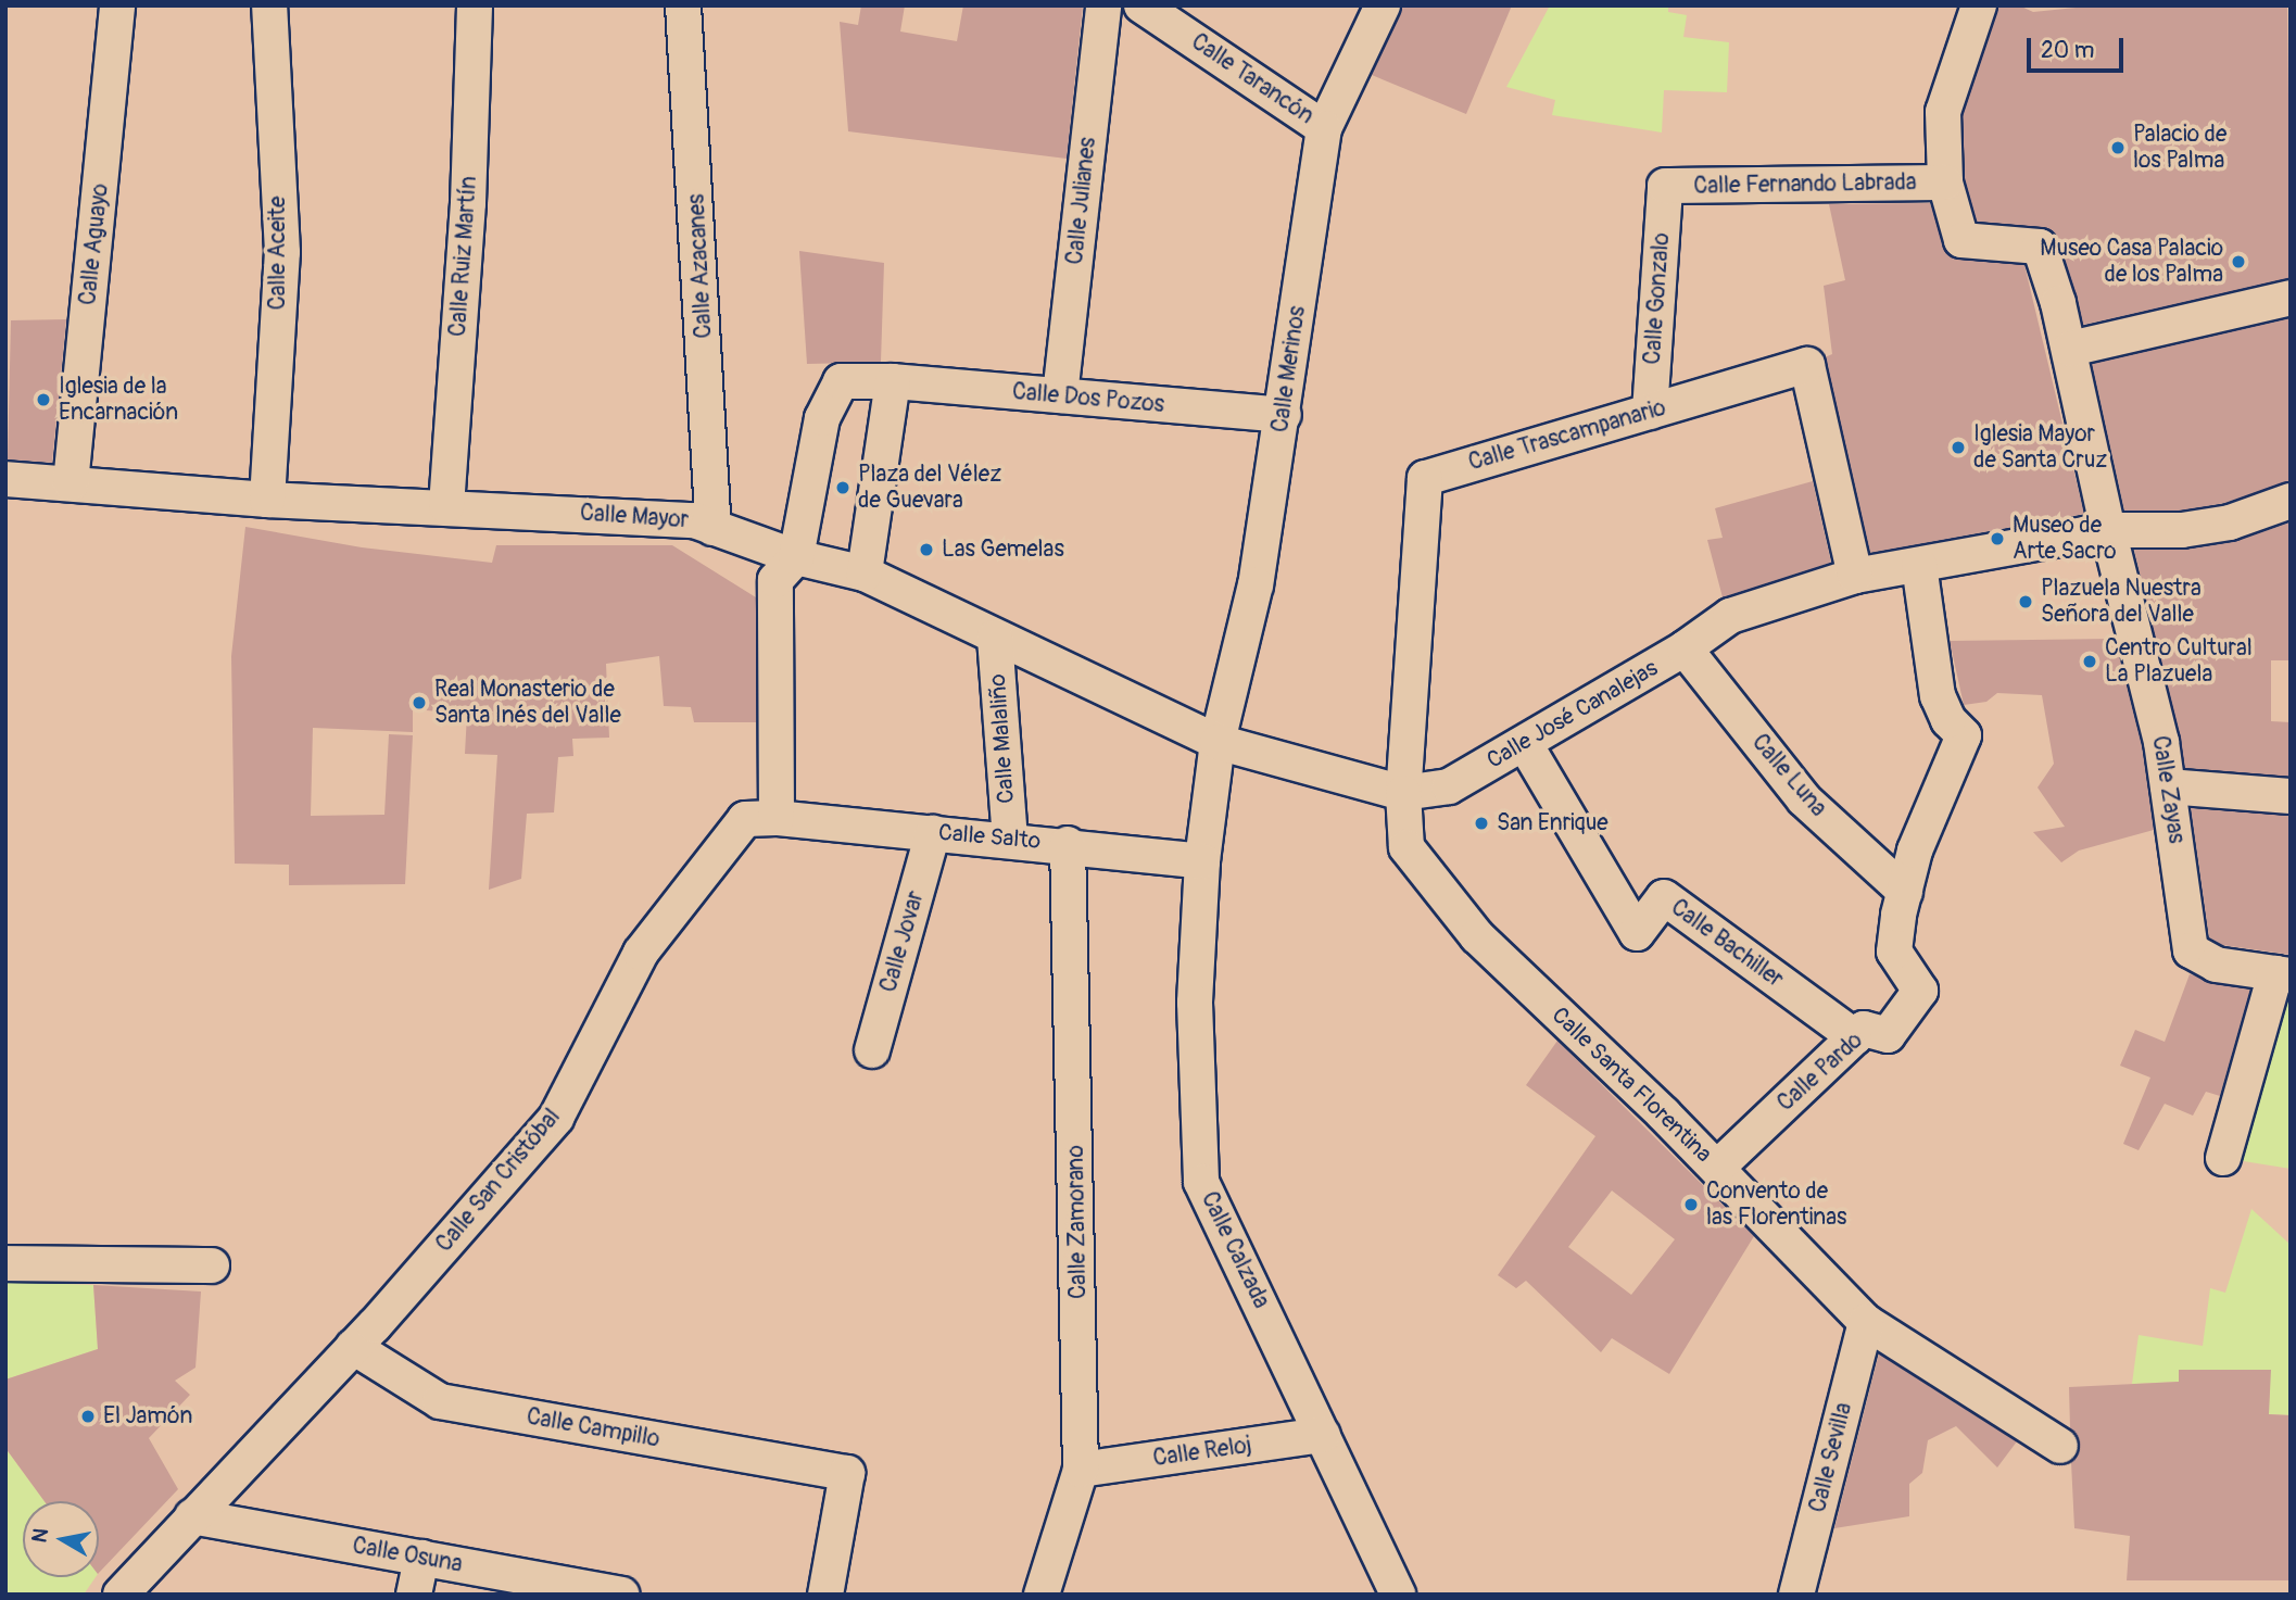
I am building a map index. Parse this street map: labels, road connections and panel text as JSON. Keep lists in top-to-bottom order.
{
  "streets": {
    "street": [
      "Calle Tarancón",
      "Calle Fernando Labrada",
      "Calle Julianes",
      "Calle Aguayo",
      "Calle Aceite",
      "Calle Ruiz Martín",
      "Calle Azacanes",
      "Calle Gonzalo",
      "Calle Merinos",
      "Calle Dos Pozos",
      "Calle Trascampanario",
      "Calle Mayor",
      "Calle José Canalejas",
      "Calle Malaliño",
      "Calle Luna",
      "Calle Zayas",
      "Calle Salto",
      "Calle Jovar",
      "Calle Bachiller",
      "Calle Pardo",
      "Calle Santa Florentina",
      "Calle San Cristóbal",
      "Calle Zamorano",
      "Calle Calzada",
      "Calle Campillo",
      "Calle Reloj",
      "Calle Sevilla",
      "Calle Osuna"
    ]
  },
  "crossings": [
    ["Calle Tarancón", "Calle Merinos"],
    ["Calle Fernando Labrada", "Calle Gonzalo"],
    ["Calle Fernando Labrada", "Calle Zayas"],
    ["Calle Julianes", "Calle Dos Pozos"],
    ["Calle Aguayo", "Calle Mayor"],
    ["Calle Aceite", "Calle Mayor"],
    ["Calle Ruiz Martín", "Calle Mayor"],
    ["Calle Azacanes", "Calle Mayor"],
    ["Calle Gonzalo", "Calle Trascampanario"],
    ["Calle Merinos", "Calle Dos Pozos"],
    ["Calle Merinos", "Calle Mayor"],
    ["Calle Merinos", "Calle José Canalejas"],
    ["Calle Merinos", "Calle Calzada"],
    ["Calle Dos Pozos", "Calle Mayor"],
    ["Calle Trascampanario", "Calle José Canalejas"],
    ["Calle Trascampanario", "Calle Santa Florentina"],
    ["Calle Mayor", "Calle José Canalejas"],
    ["Calle Mayor", "Calle Malaliño"],
    ["Calle Mayor", "Calle Calzada"],
    ["Calle José Canalejas", "Calle Luna"],
    ["Calle José Canalejas", "Calle Bachiller"],
    ["Calle José Canalejas", "Calle Santa Florentina"],
    ["Calle José Canalejas", "Calle Calzada"],
    ["Calle Malaliño", "Calle Salto"],
    ["Calle Luna", "Calle Pardo"],
    ["Calle Salto", "Calle Jovar"],
    ["Calle Salto", "Calle San Cristóbal"],
    ["Calle Salto", "Calle Zamorano"],
    ["Calle Salto", "Calle Calzada"],
    ["Calle Bachiller", "Calle Pardo"],
    ["Calle Pardo", "Calle Santa Florentina"],
    ["Calle Santa Florentina", "Calle Sevilla"],
    ["Calle San Cristóbal", "Calle Campillo"],
    ["Calle San Cristóbal", "Calle Osuna"],
    ["Calle Zamorano", "Calle Reloj"],
    ["Calle Calzada", "Calle Reloj"]
  ],
  "places": [
    "Palacio de los Palma",
    "Museo Casa Palacio de los Palma",
    "Iglesia de la Encarnación",
    "Iglesia Mayor de Santa Cruz",
    "Plaza del Vélez de Guevara",
    "Museo de Arte Sacro",
    "Las Gemelas",
    "Plazuela Nuestra Señora del Valle",
    "Centro Cultural La Plazuela",
    "Real Monasterio de Santa Inés del Valle",
    "San Enrique",
    "Convento de las Florentinas",
    "El Jamón"
  ],
  "scale_bar": "20 m",
  "north": "left"
}
